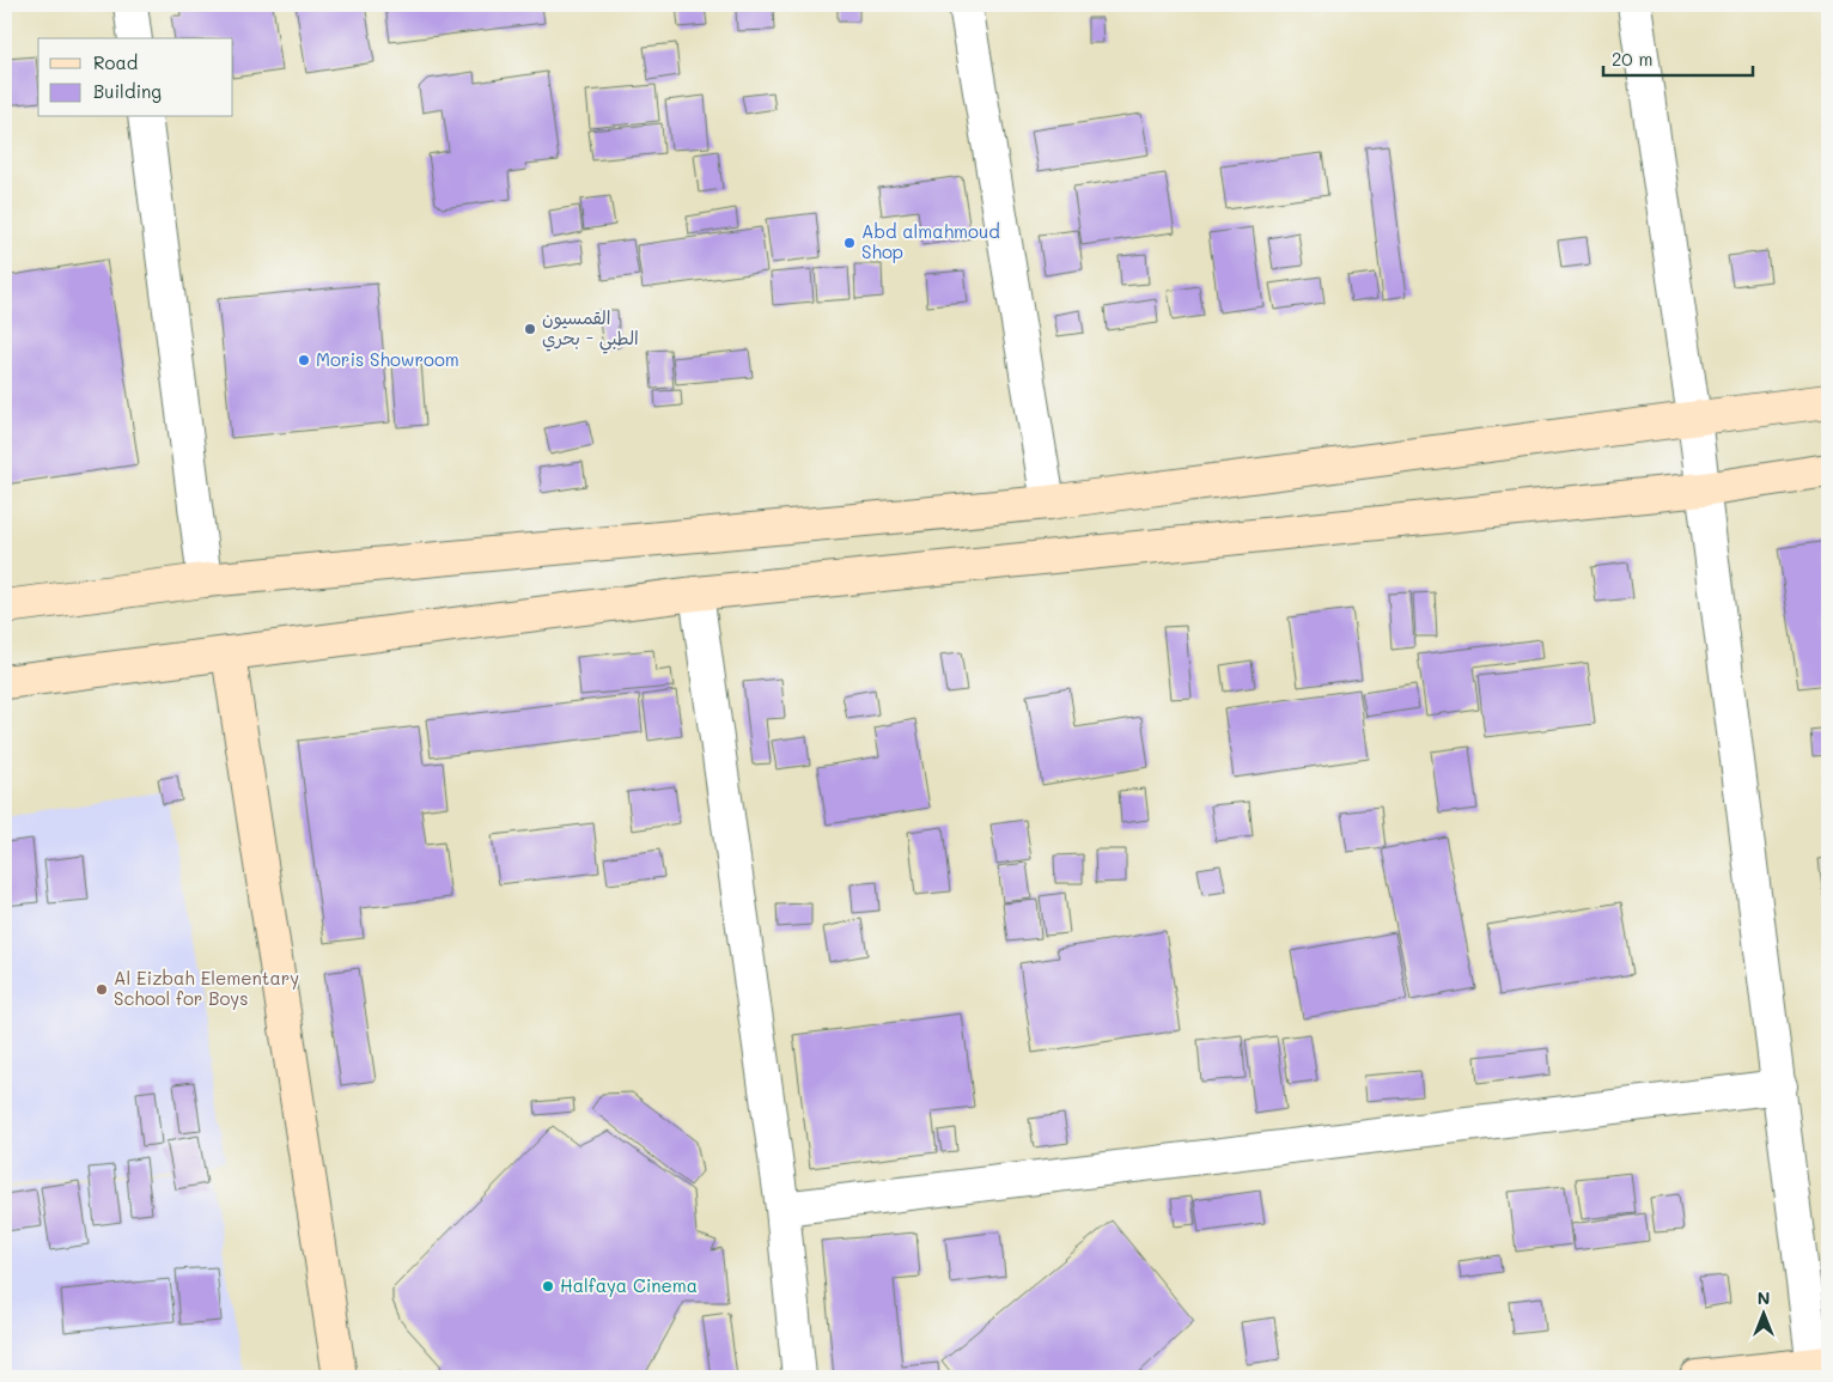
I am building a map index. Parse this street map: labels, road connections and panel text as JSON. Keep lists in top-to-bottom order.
{
  "places": [
    "Abd almahmoud Shop",
    "القمسيون الطبي - بحري",
    "Moris Showroom",
    "Al Eizbah Elementary School for Boys",
    "Halfaya Cinema"
  ],
  "legend": ["Road", "Building"],
  "scale_bar": "20 m",
  "north": "top"
}
